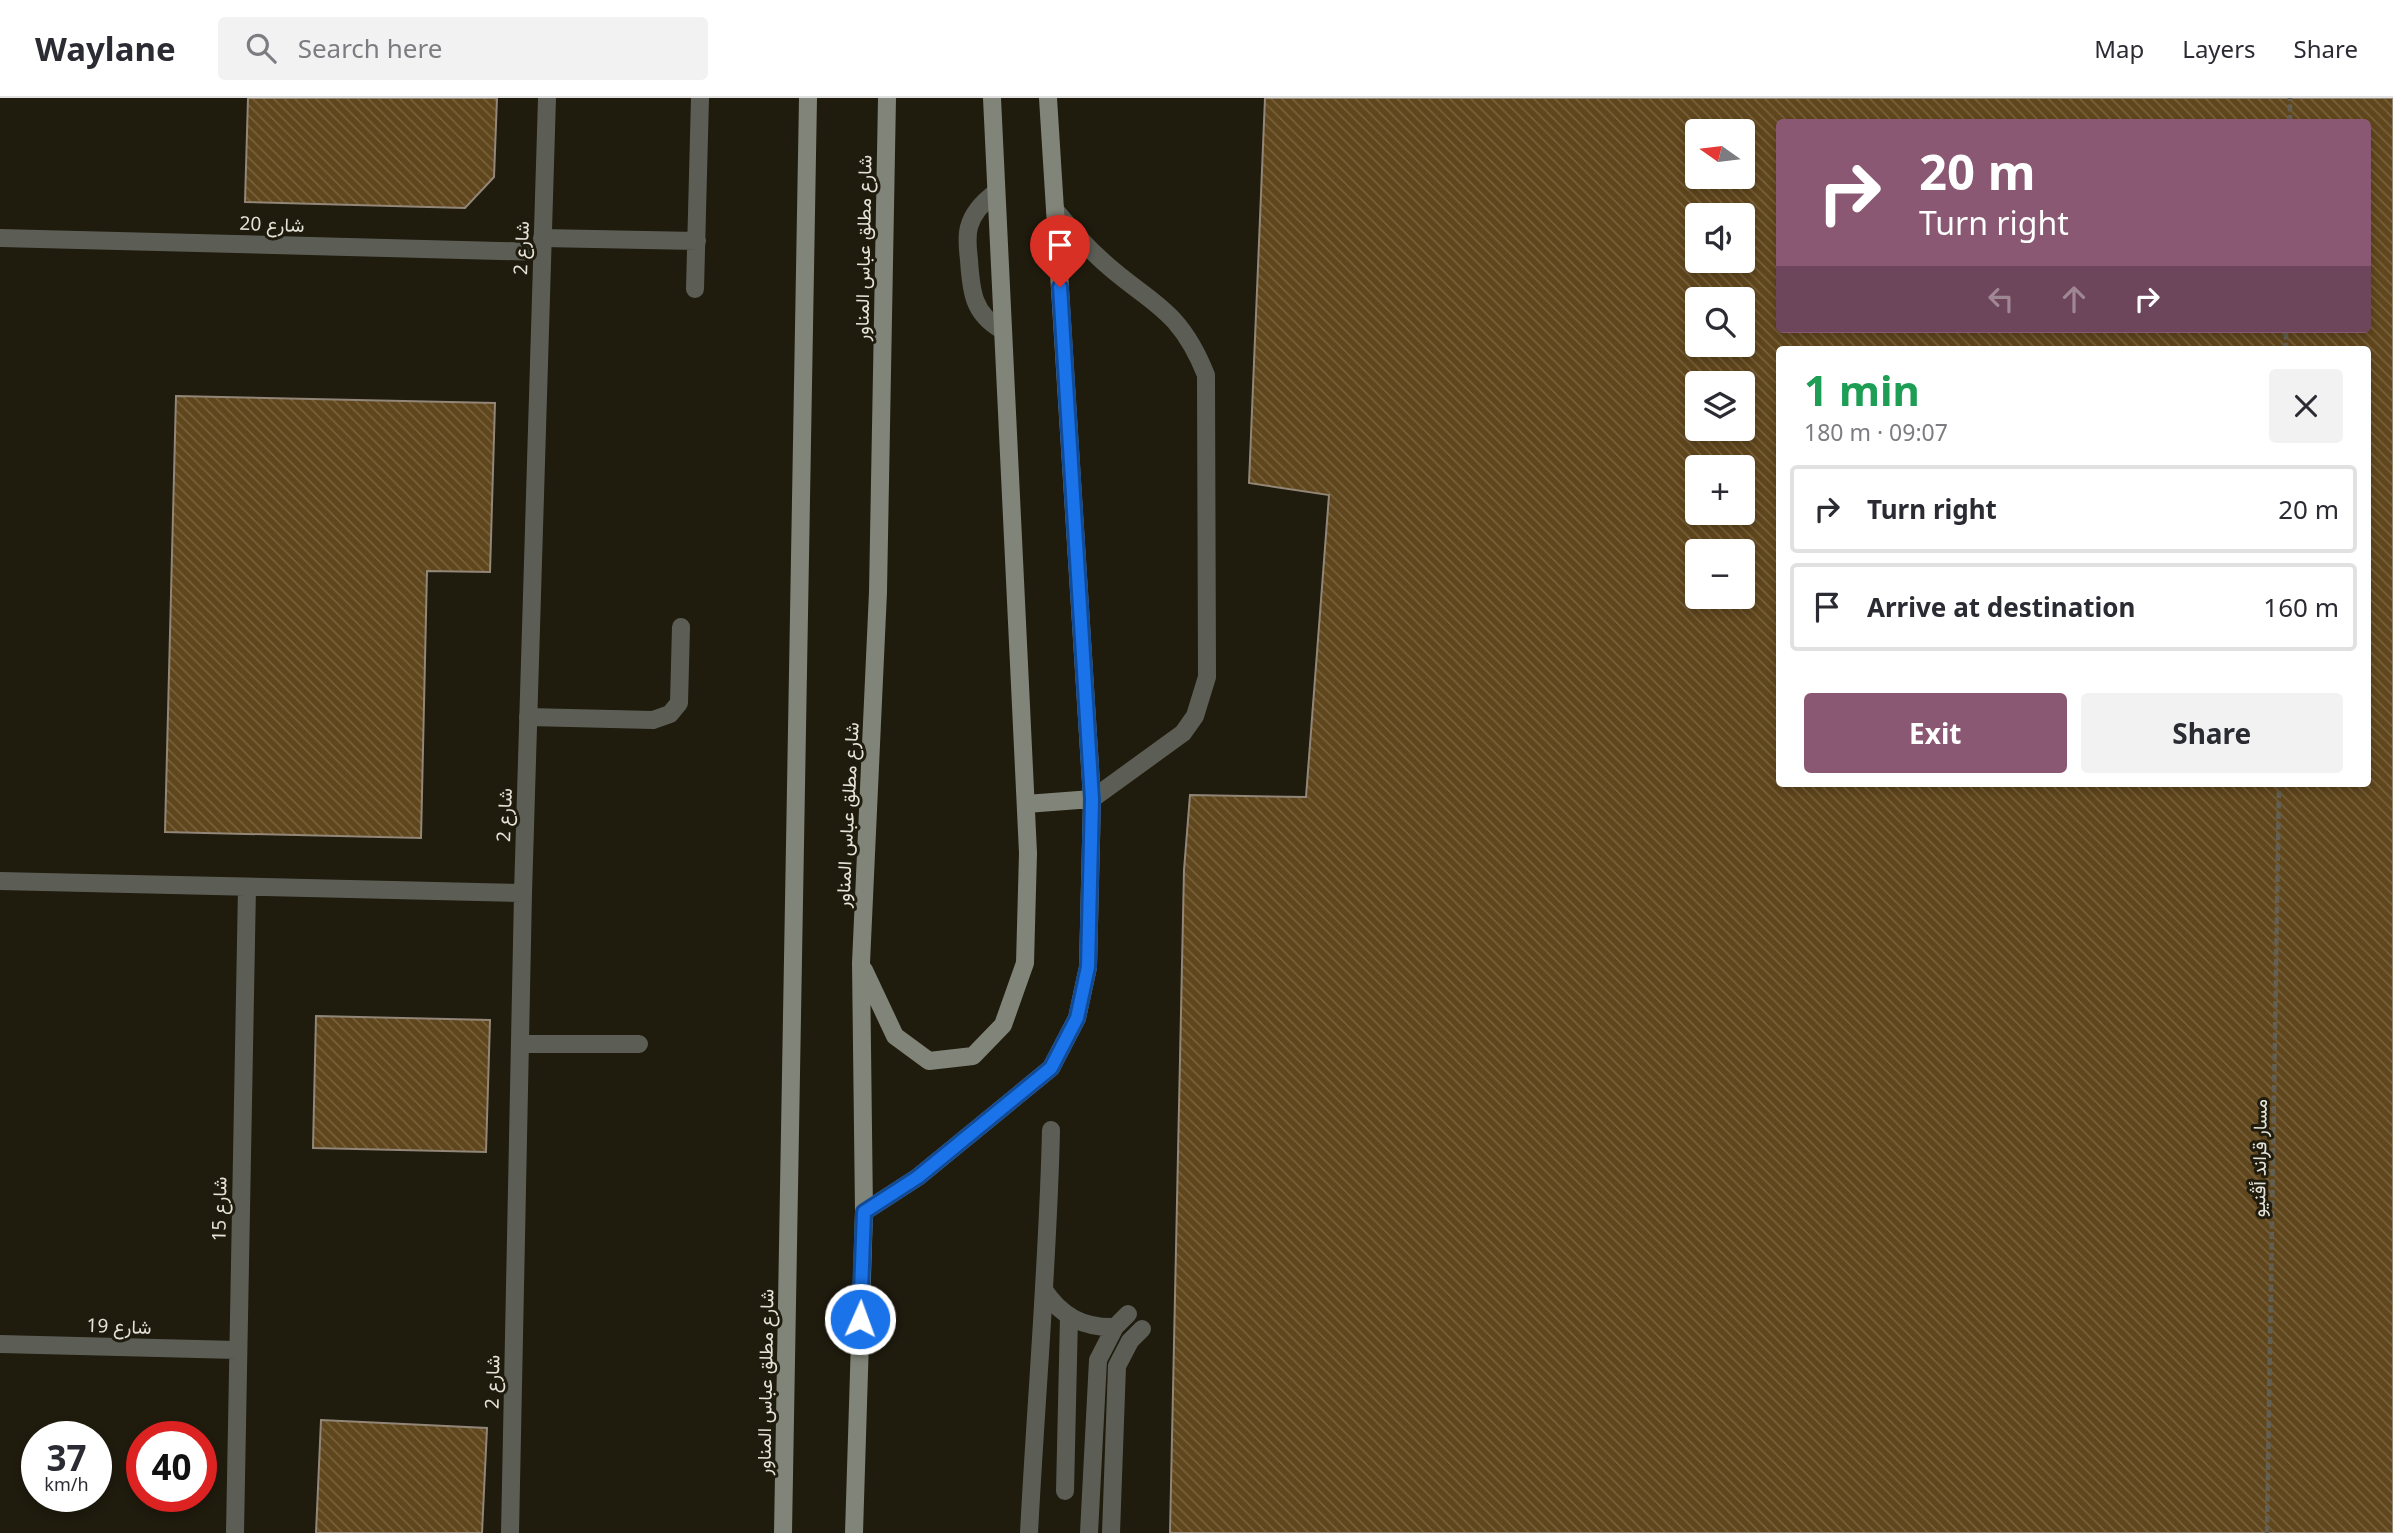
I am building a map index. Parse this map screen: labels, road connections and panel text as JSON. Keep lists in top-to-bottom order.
{
  "streets": {
    "street": [
      "شارع 20",
      "شارع 2",
      "شارع مطلق عباس المناور",
      "شارع 15",
      "شارع 19"
    ],
    "path": ["مسار قراند أڤنيو"]
  },
  "crossings": [
    ["شارع 20", "شارع 2"],
    ["شارع 15", "شارع 19"]
  ],
  "north": "left",
  "page": {
    "header": "Waylane",
    "search": "Search here",
    "nav": ["Map", "Layers", "Share"],
    "map_buttons": ["+", "−"],
    "turn": ["20 m", "Turn right"],
    "heading": ["1 min", "180 m · 09:07"],
    "list": [
      {
        "name": "Turn right",
        "value": "20 m"
      },
      {
        "name": "Arrive at destination",
        "value": "160 m"
      }
    ],
    "buttons": ["Exit", "Share"],
    "speed": "37 km/h",
    "limit": "40"
  }
}
